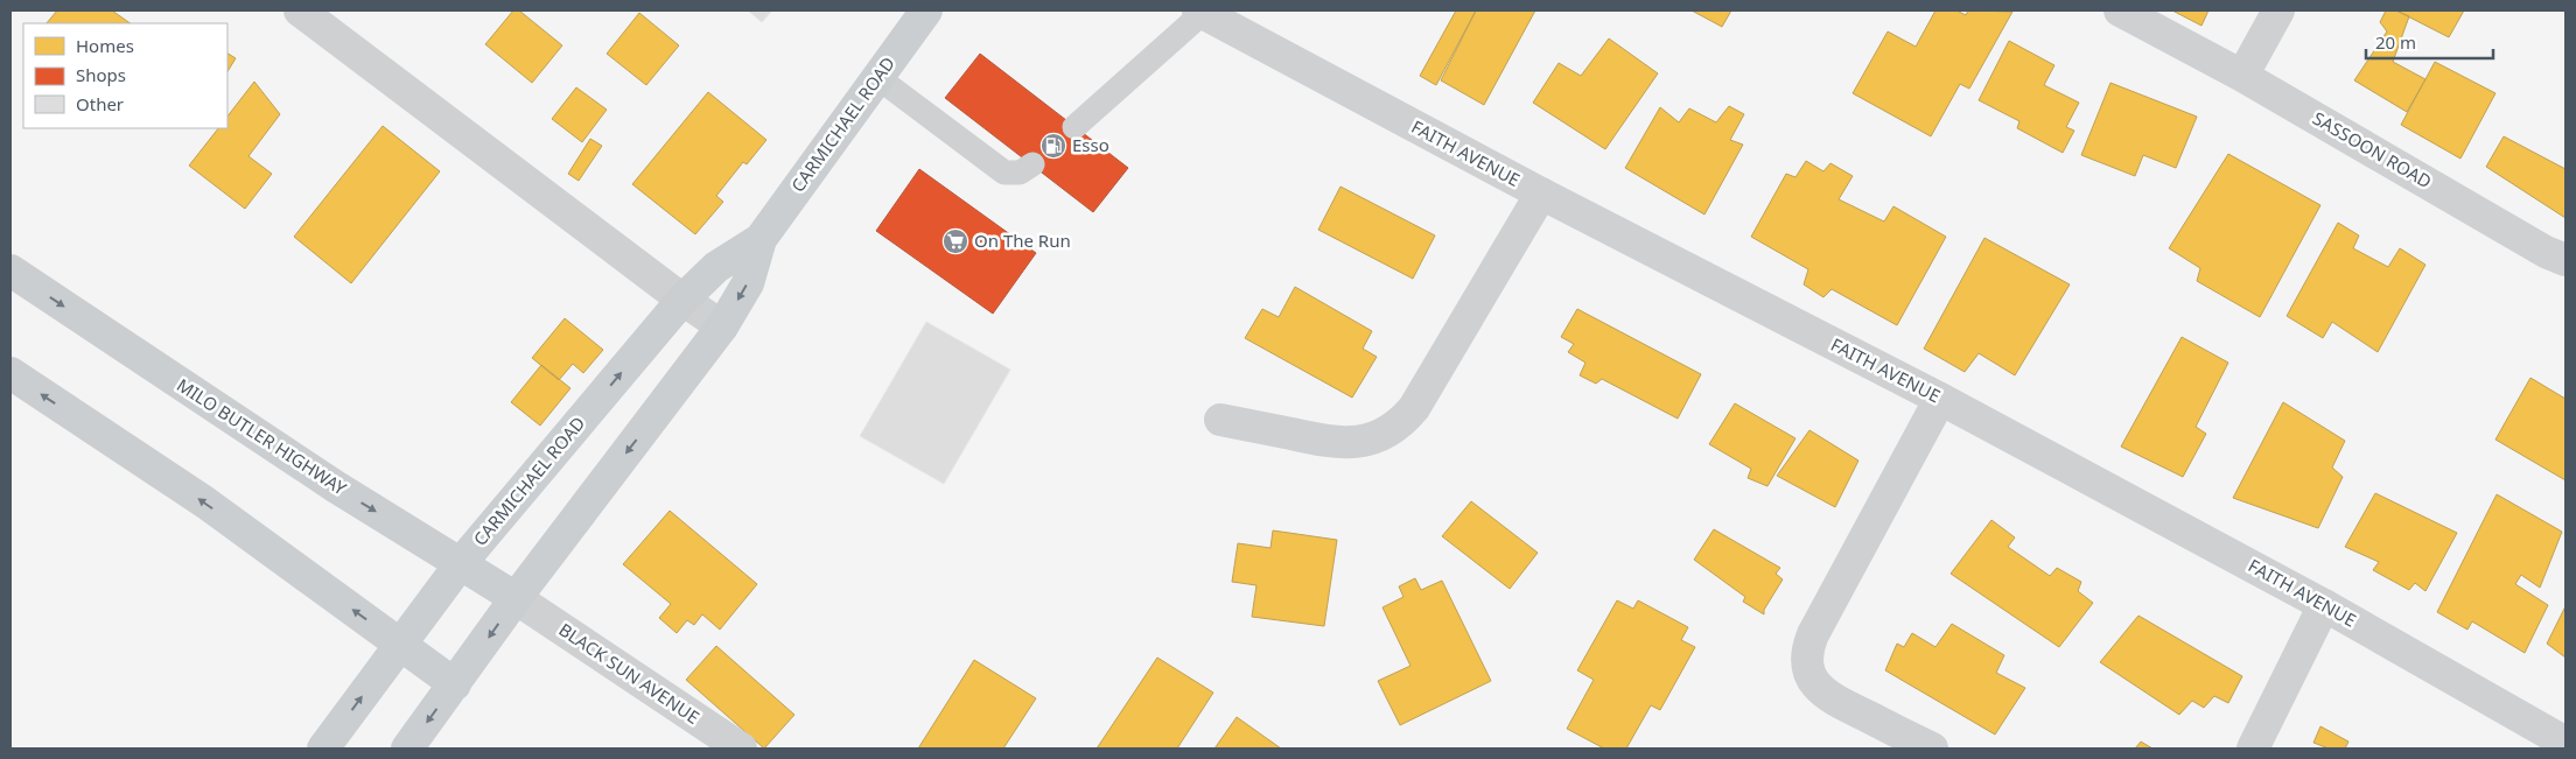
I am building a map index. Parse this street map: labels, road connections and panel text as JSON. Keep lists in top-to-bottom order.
{
  "streets": {
    "main road": ["CARMICHAEL ROAD", "MILO BUTLER HIGHWAY"],
    "street": ["SASSOON ROAD", "FAITH AVENUE", "BLACK SUN AVENUE"]
  },
  "crossings": [
    ["CARMICHAEL ROAD", "MILO BUTLER HIGHWAY"],
    ["CARMICHAEL ROAD", "BLACK SUN AVENUE"],
    ["MILO BUTLER HIGHWAY", "BLACK SUN AVENUE"]
  ],
  "places": {
    "fuel station": ["Esso"],
    "supermarket": ["On The Run"]
  },
  "legend": ["Homes", "Shops", "Other"],
  "scale_bar": "20 m"
}
